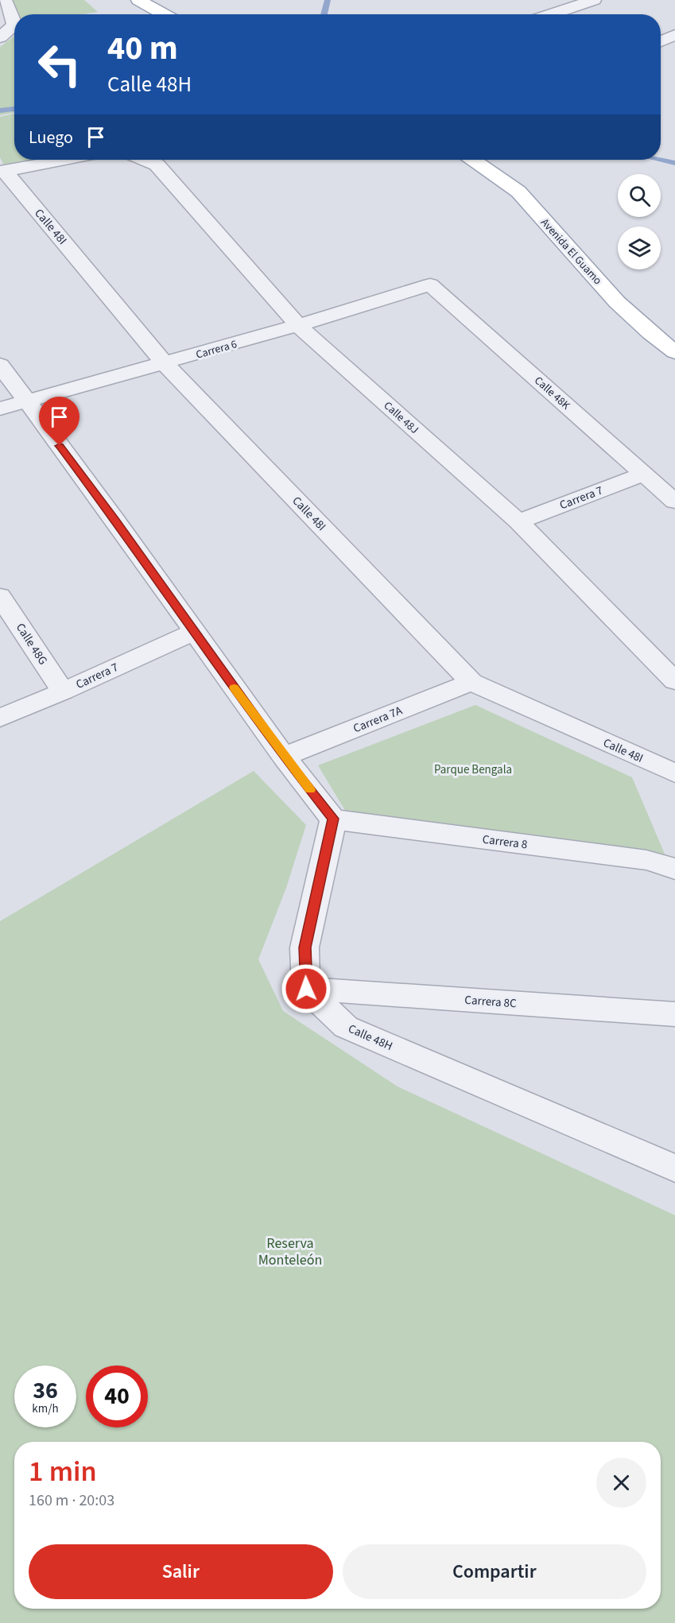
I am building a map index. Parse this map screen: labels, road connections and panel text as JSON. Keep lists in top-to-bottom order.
{
  "streets": {
    "main road": ["Avenida El Guamo"],
    "street": [
      "Calle 48I",
      "Carrera 6",
      "Calle 48K",
      "Calle 48J",
      "Carrera 7",
      "Calle 48G",
      "Carrera 7A",
      "Carrera 8",
      "Carrera 8C",
      "Calle 48H"
    ]
  },
  "crossings": [
    ["Calle 48I", "Carrera 6"],
    ["Calle 48I", "Carrera 7A"],
    ["Carrera 6", "Calle 48K"],
    ["Carrera 6", "Calle 48J"],
    ["Calle 48K", "Carrera 7"],
    ["Calle 48J", "Carrera 7"],
    ["Carrera 7", "Calle 48G"],
    ["Carrera 8C", "Calle 48H"]
  ],
  "parks": ["Parque Bengala", "Reserva Monteleón"],
  "page": {
    "turn": ["40 m", "Calle 48H"],
    "then": "Luego",
    "speed": "36 km/h",
    "limit": "40",
    "heading": ["1 min", "160 m · 20:03"],
    "buttons": ["Salir", "Compartir"]
  }
}
